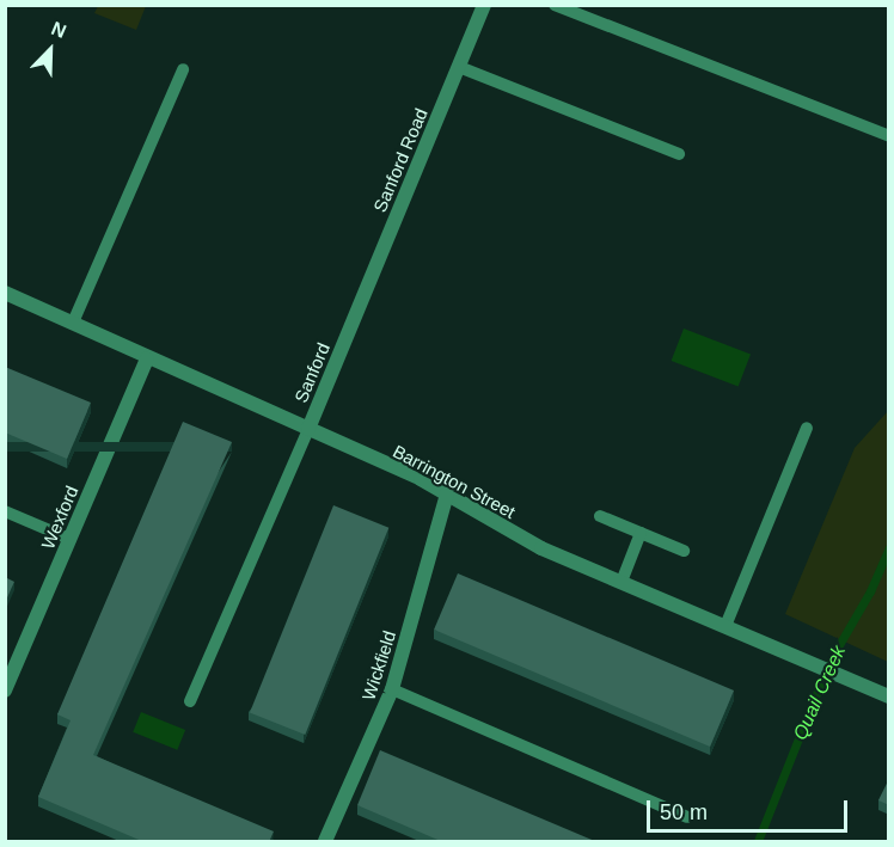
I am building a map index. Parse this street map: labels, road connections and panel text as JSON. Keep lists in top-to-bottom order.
{
  "streets": {
    "street": [
      "Sanford Road",
      "Sanford",
      "Barrington Street",
      "Wexford",
      "Wickfield"
    ]
  },
  "crossings": [
    ["Sanford Road", "Sanford"],
    ["Sanford", "Barrington Street"],
    ["Barrington Street", "Wexford"],
    ["Barrington Street", "Wickfield"]
  ],
  "water": ["Quail Creek"],
  "scale_bar": "50 m",
  "north": "top right"
}
